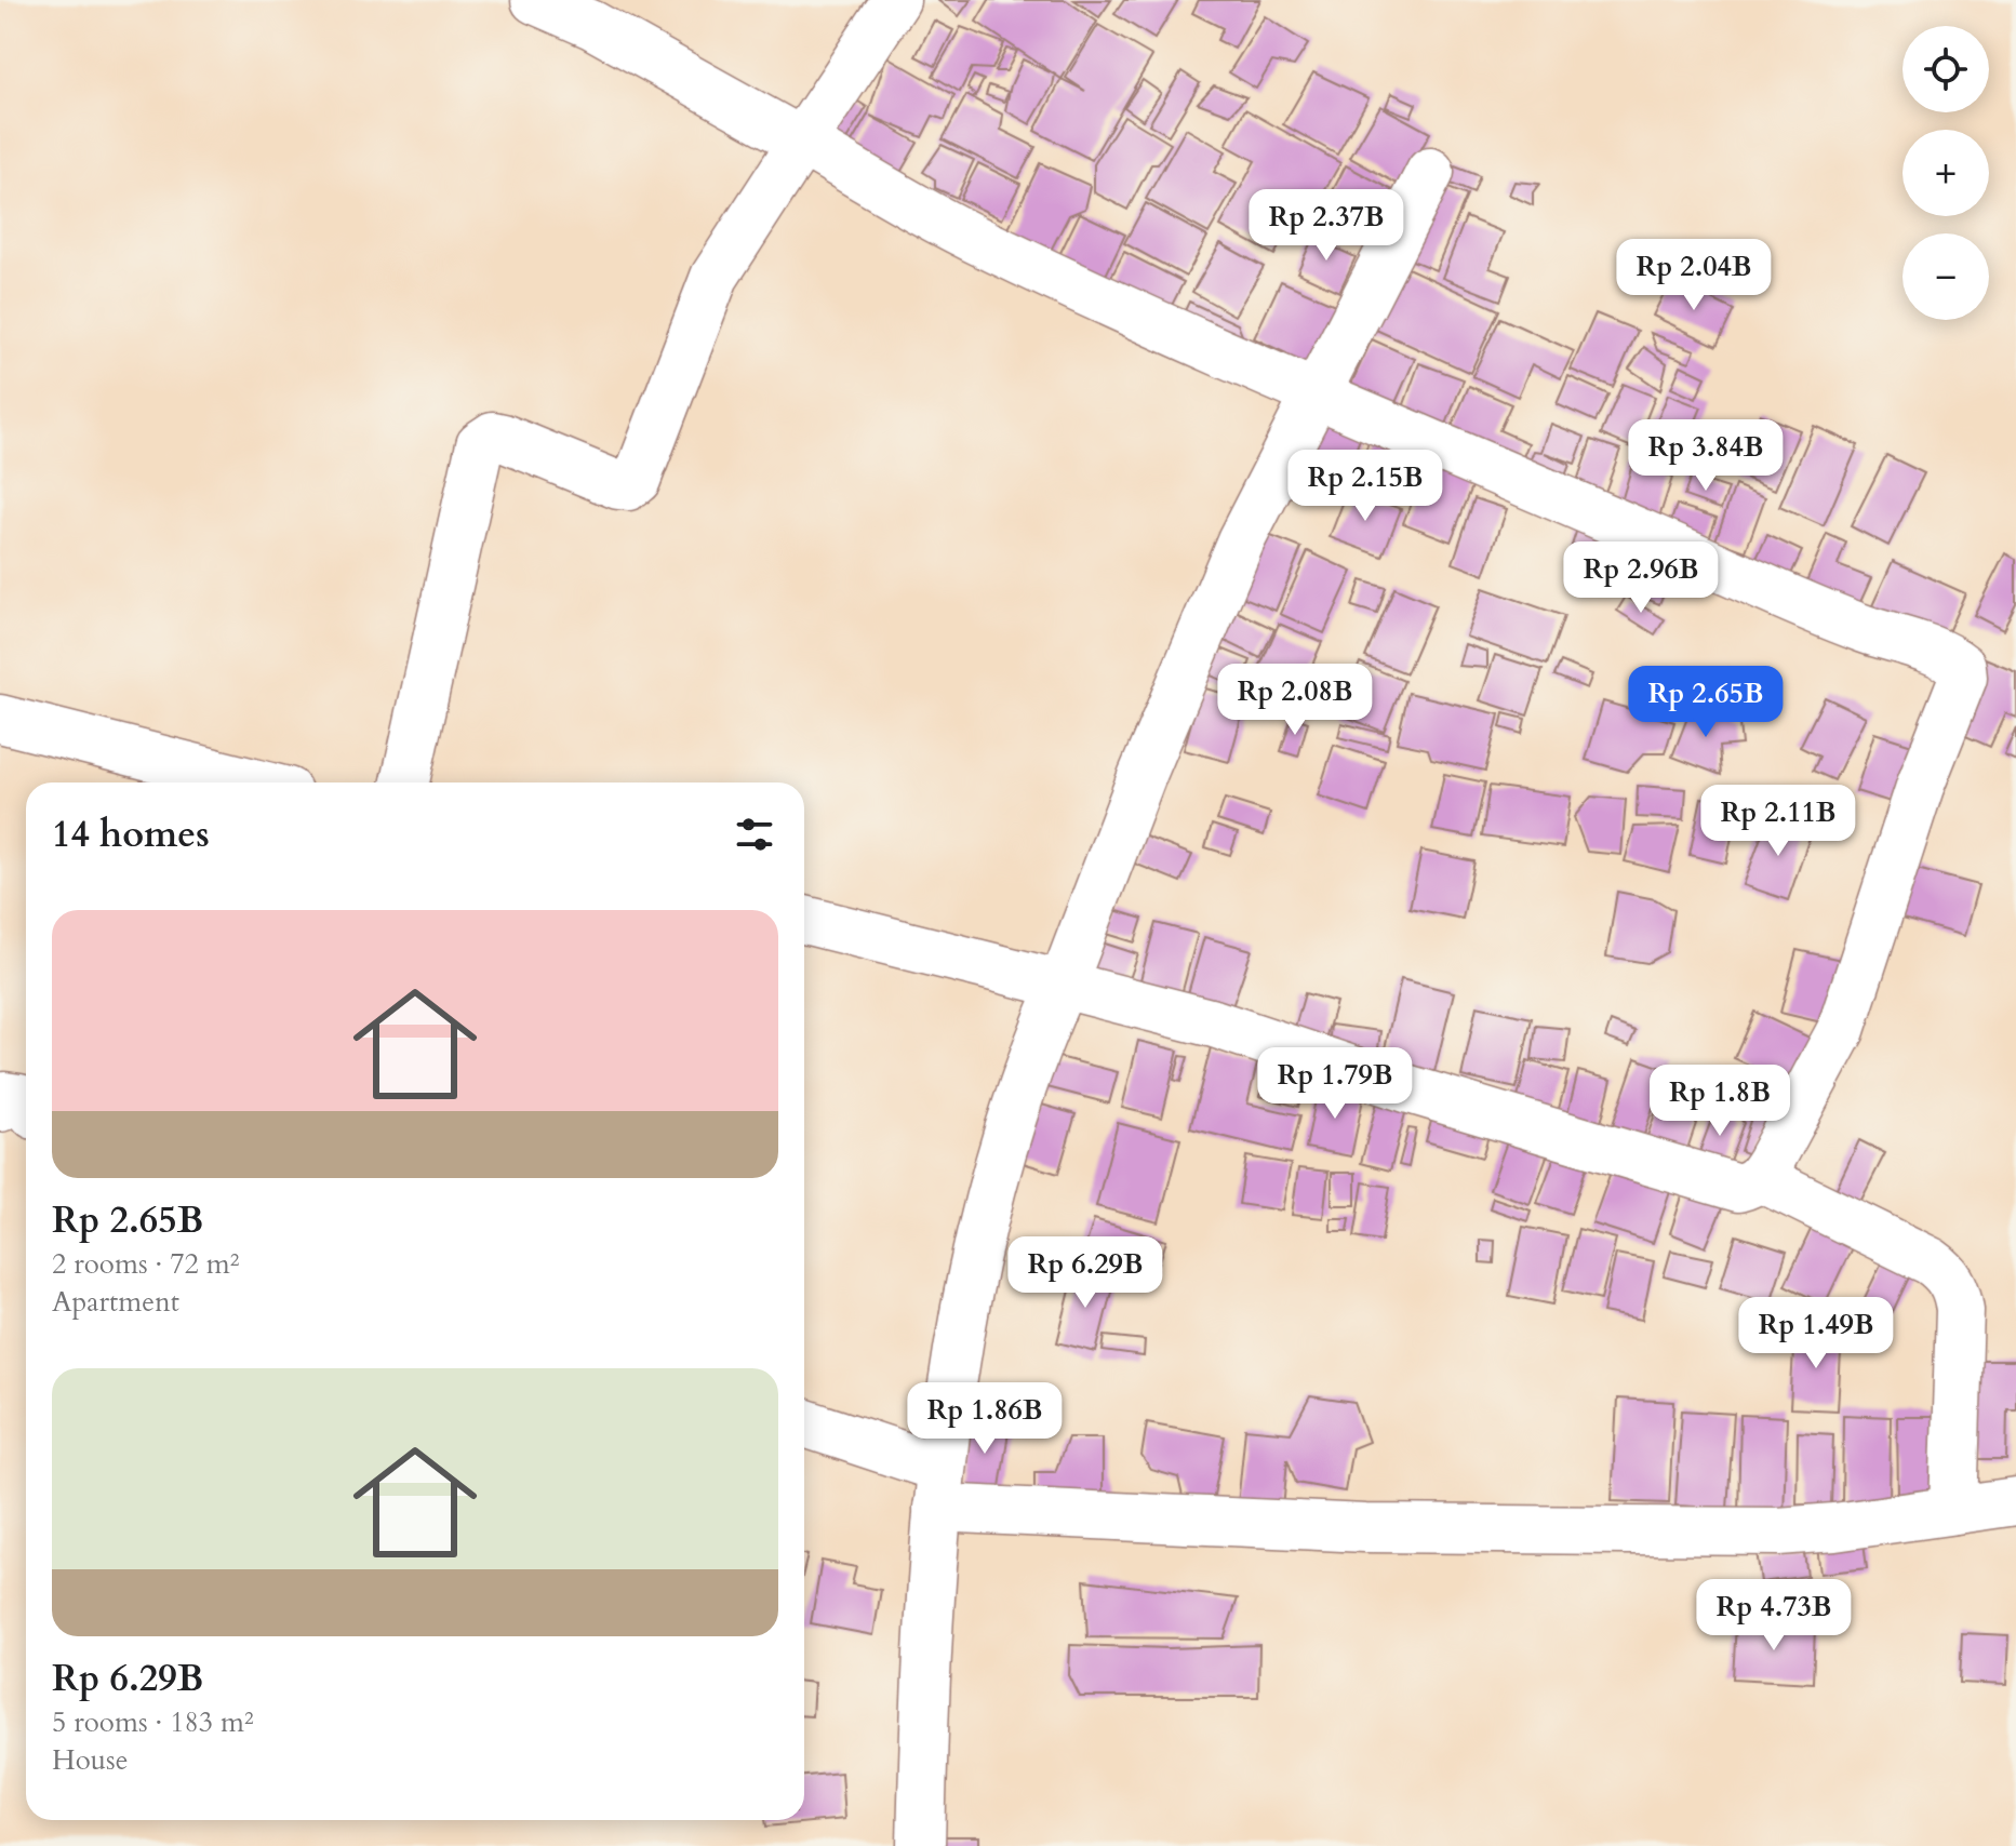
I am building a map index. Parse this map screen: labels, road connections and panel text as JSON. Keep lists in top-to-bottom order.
{
  "page": {
    "map_buttons": ["+", "−"],
    "price": [
      "Rp 2.37B",
      "Rp 2.04B",
      "Rp 3.84B",
      "Rp 2.15B",
      "Rp 2.96B",
      "Rp 2.08B",
      "Rp 2.65B",
      "Rp 2.11B",
      "Rp 1.79B",
      "Rp 1.8B",
      "Rp 6.29B",
      "Rp 1.49B",
      "Rp 1.86B",
      "Rp 4.73B"
    ],
    "heading": "14 homes",
    "list": [
      {
        "name": "Rp 2.65B",
        "note": "2 rooms · 72 m² · Apartment"
      },
      {
        "name": "Rp 6.29B",
        "note": "5 rooms · 183 m² · House"
      }
    ]
  }
}
